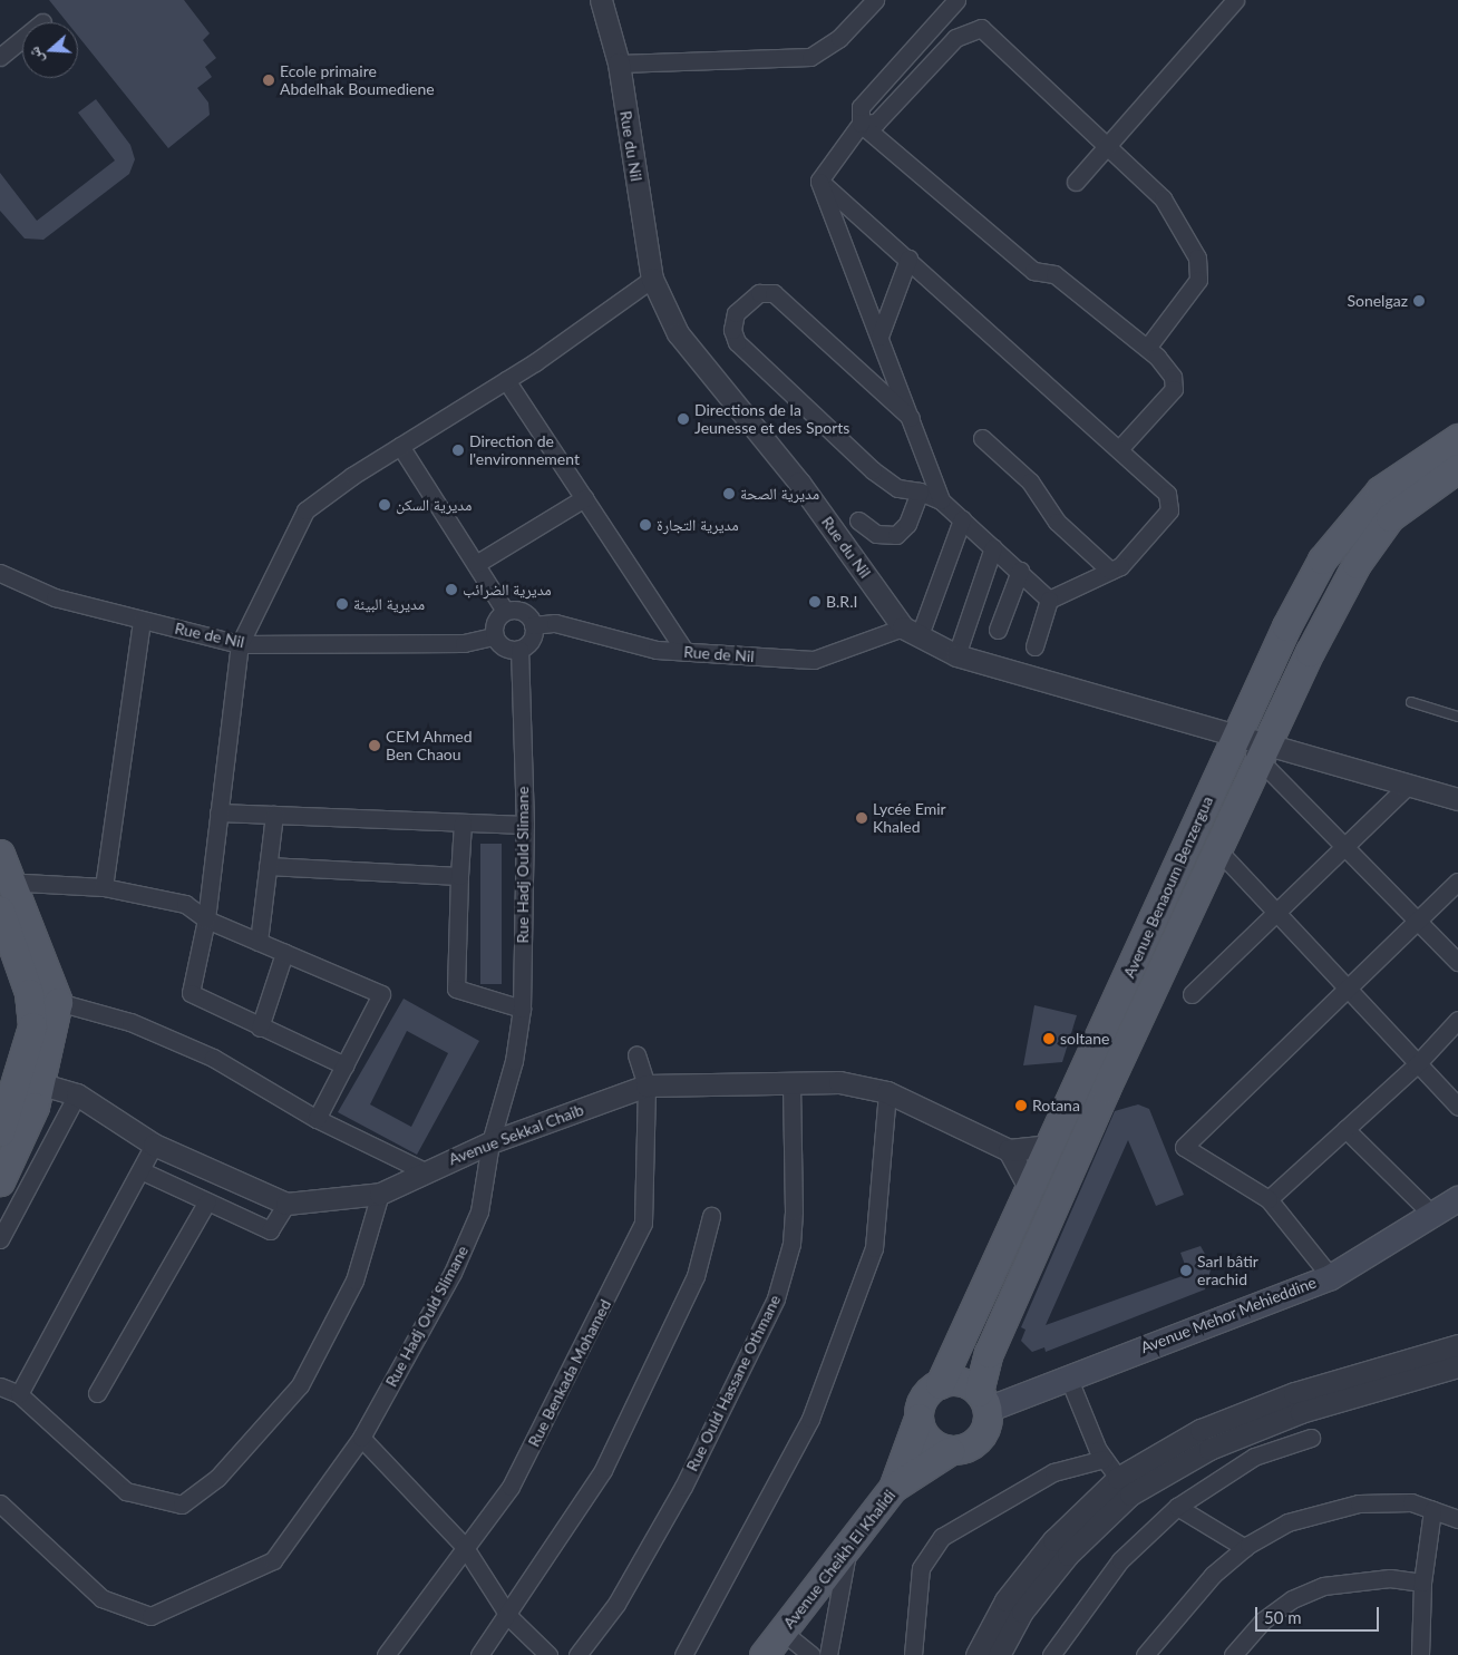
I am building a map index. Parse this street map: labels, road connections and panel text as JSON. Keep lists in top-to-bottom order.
{
  "streets": {
    "main road": ["Avenue Benaoum Benzergua", "Avenue Mehor Mehieddine", "Avenue Cheikh El Khalidi"],
    "street": [
      "Rue du Nil",
      "Rue de Nil",
      "Rue Hadj Ould Slimane",
      "Avenue Sekkal Chaib",
      "Rue Benkada Mohamed",
      "Rue Ould Hassane Othmane"
    ]
  },
  "crossings": [
    ["Rue du Nil", "Rue de Nil"],
    ["Rue du Nil", "Avenue Benaoum Benzergua"],
    ["Rue de Nil", "Rue Hadj Ould Slimane"],
    ["Rue Hadj Ould Slimane", "Avenue Sekkal Chaib"],
    ["Avenue Benaoum Benzergua", "Avenue Mehor Mehieddine"],
    ["Avenue Benaoum Benzergua", "Avenue Cheikh El Khalidi"],
    ["Avenue Sekkal Chaib", "Rue Benkada Mohamed"],
    ["Avenue Sekkal Chaib", "Rue Ould Hassane Othmane"],
    ["Avenue Mehor Mehieddine", "Avenue Cheikh El Khalidi"]
  ],
  "places": [
    "Ecole primaire Abdelhak Boumediene",
    "Sonelgaz",
    "Directions de la Jeunesse et des Sports",
    "Direction de l'environnement",
    "مديرية الصحة",
    "مديرية السكن",
    "مديرية التجارة",
    "مديرية الضرائب",
    "B.R.I",
    "مديرية البيئة",
    "CEM Ahmed Ben Chaou",
    "Lycée Emir Khaled",
    "soltane",
    "Rotana",
    "Sarl bâtir erachid"
  ],
  "scale_bar": "50 m",
  "north": "left"
}
